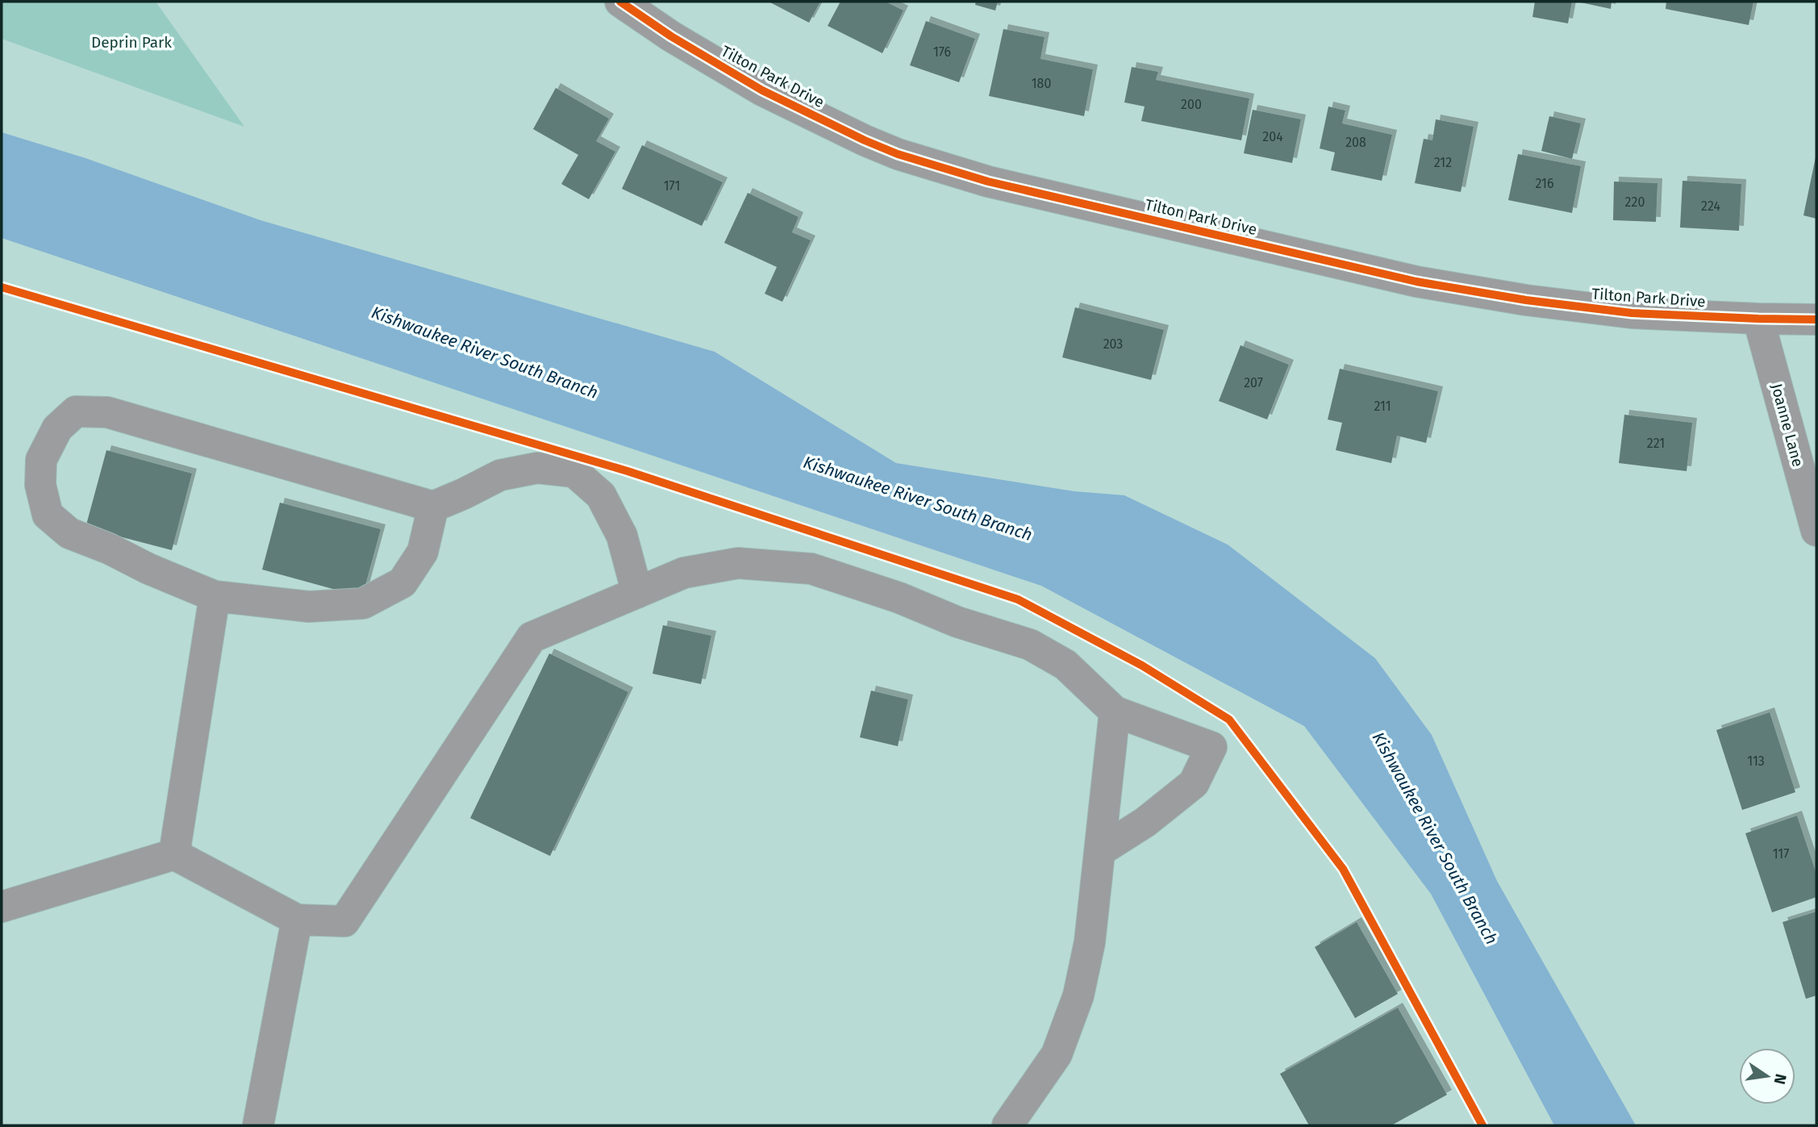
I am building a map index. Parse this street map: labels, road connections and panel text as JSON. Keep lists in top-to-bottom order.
{
  "streets": {
    "street": ["Tilton Park Drive", "Joanne Lane"]
  },
  "crossings": [
    ["Tilton Park Drive", "Joanne Lane"]
  ],
  "water": ["Kishwaukee River South Branch"],
  "parks": ["Deprin Park"],
  "house_numbers": [
    "176",
    "180",
    "200",
    "204",
    "208",
    "212",
    "216",
    "171",
    "220",
    "224",
    "203",
    "207",
    "211",
    "221",
    "113",
    "117"
  ],
  "north": "right"
}
